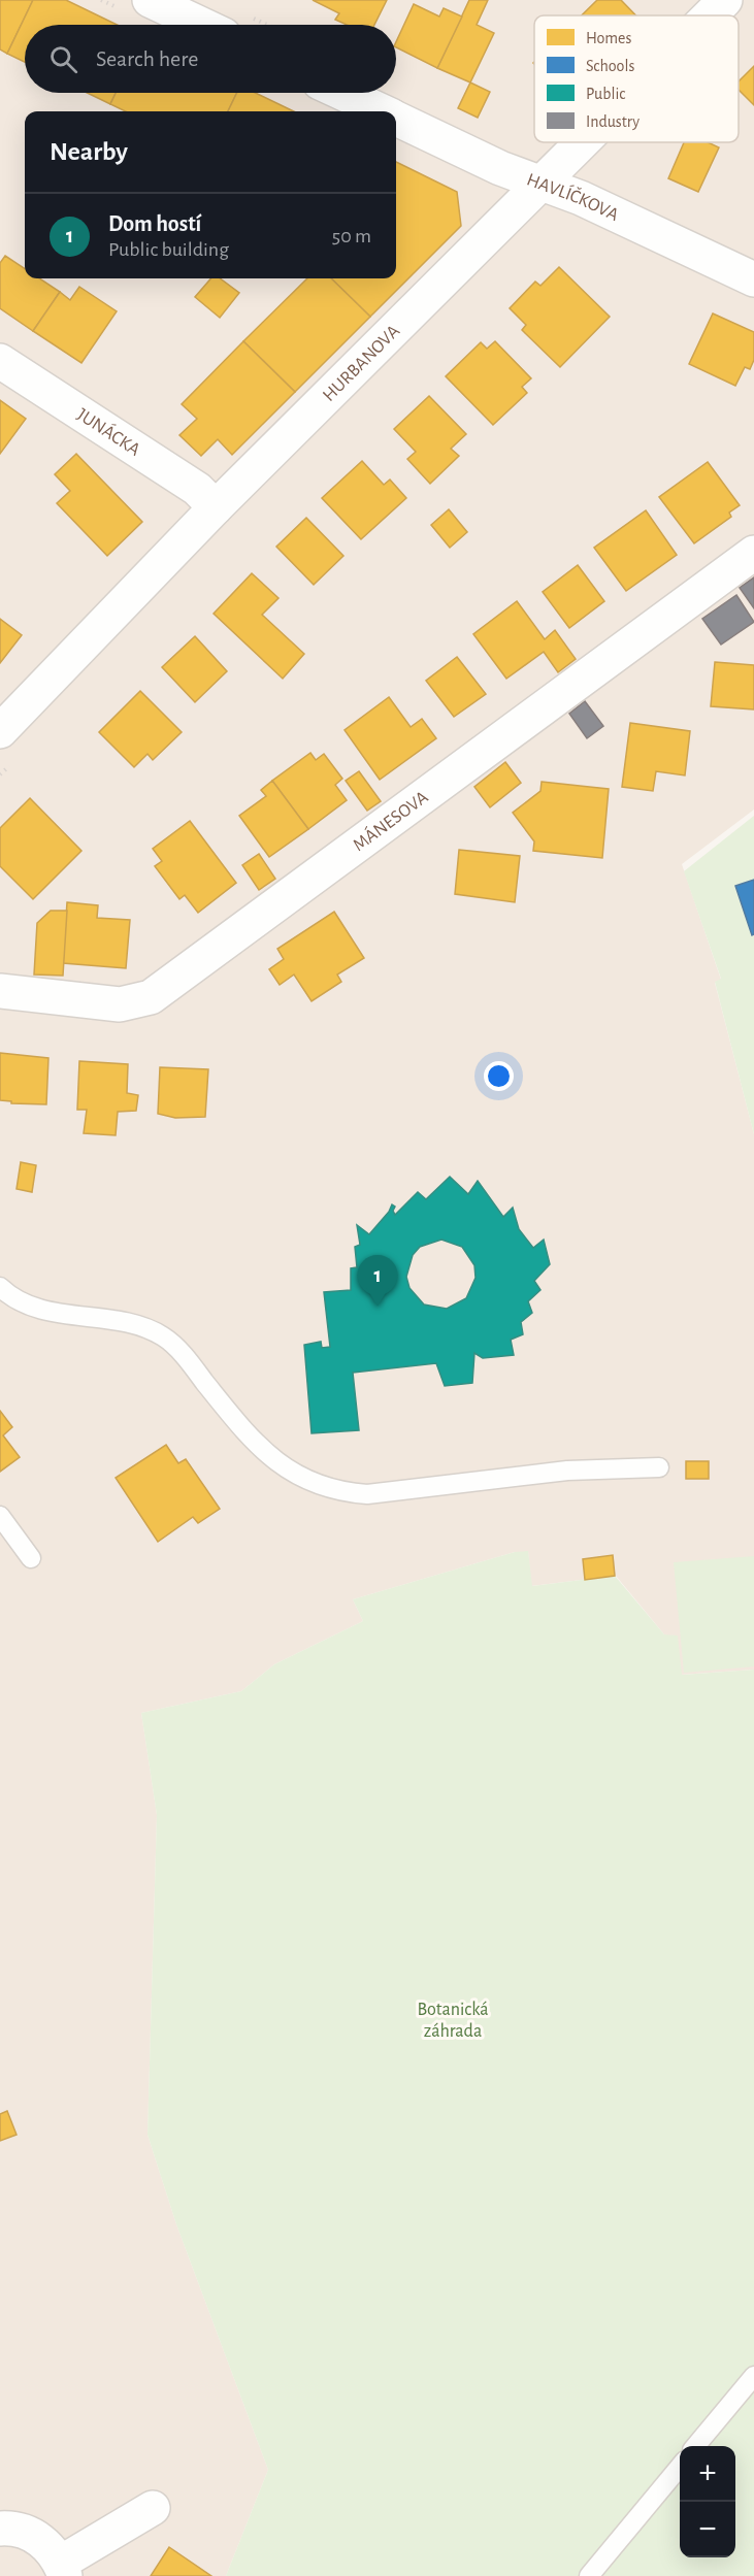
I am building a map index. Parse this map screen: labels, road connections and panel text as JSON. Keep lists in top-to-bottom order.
{
  "streets": {
    "street": [
      "HAVLÍČKOVA",
      "HURBANOVA",
      "JUNÁCKA",
      "MÁNESOVA"
    ]
  },
  "crossings": [
    ["HAVLÍČKOVA", "HURBANOVA"],
    ["HURBANOVA", "JUNÁCKA"]
  ],
  "parks": ["Botanická záhrada"],
  "legend": [
    "Homes",
    "Schools",
    "Public",
    "Industry"
  ],
  "page": {
    "search": "Search here",
    "heading": "Nearby",
    "list": [
      {
        "mark": "1",
        "name": "Dom hostí",
        "note": "Public building",
        "value": "50 m"
      }
    ],
    "pins": "1",
    "map_buttons": ["+", "−"]
  }
}
